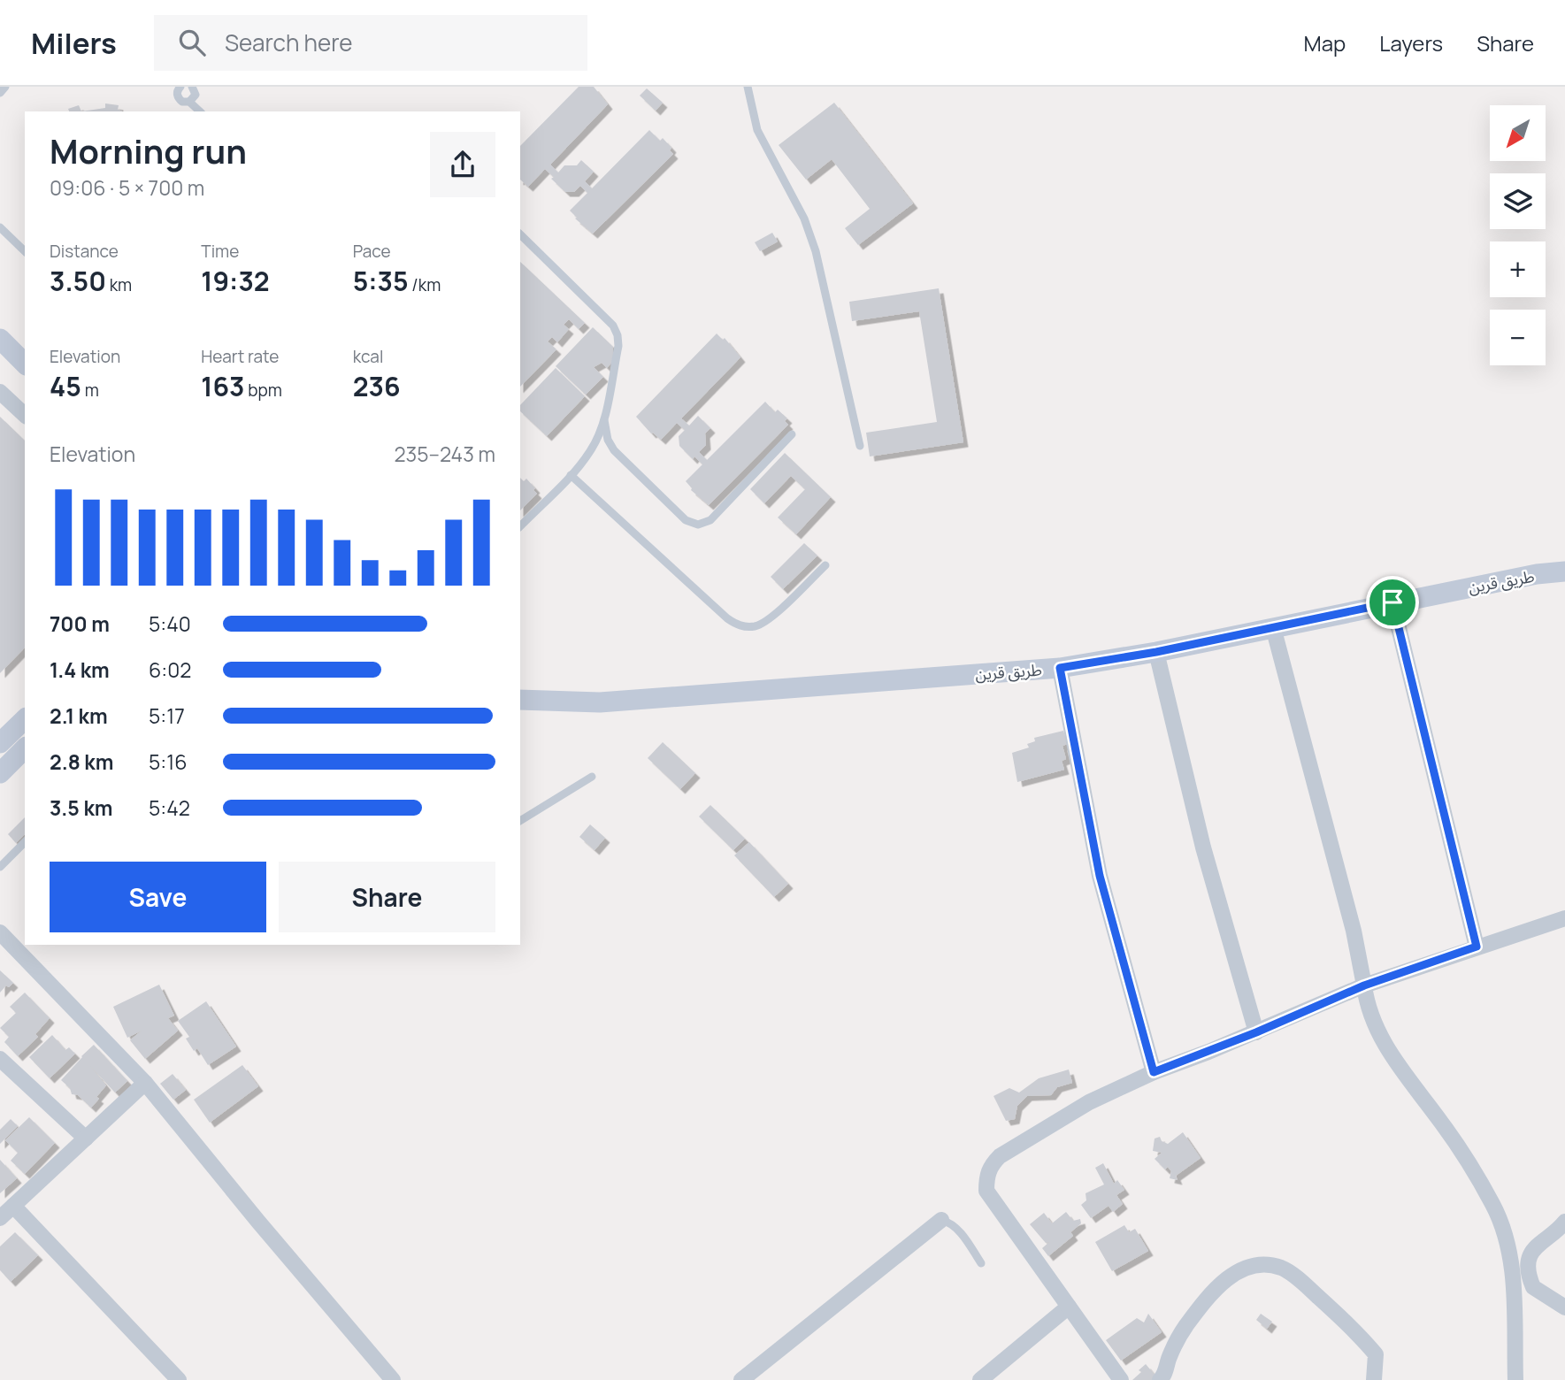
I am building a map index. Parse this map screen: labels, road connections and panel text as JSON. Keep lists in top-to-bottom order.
{
  "streets": {
    "street": ["طريق قرين"]
  },
  "north": "bottom left",
  "page": {
    "header": "Milers",
    "search": "Search here",
    "nav": ["Map", "Layers", "Share"],
    "map_buttons": ["+", "−"],
    "heading": ["Morning run", "09:06 · 5 × 700 m"],
    "stats": [
      ["Distance", "3.50 km"],
      ["Time", "19:32"],
      ["Pace", "5:35 /km"],
      ["Elevation", "45 m"],
      ["Heart rate", "163 bpm"],
      ["kcal", "236"]
    ],
    "chart": ["Elevation", "235–243 m"],
    "list": [
      {
        "name": "700 m",
        "note": "5:40"
      },
      {
        "name": "1.4 km",
        "note": "6:02"
      },
      {
        "name": "2.1 km",
        "note": "5:17"
      },
      {
        "name": "2.8 km",
        "note": "5:16"
      },
      {
        "name": "3.5 km",
        "note": "5:42"
      }
    ],
    "buttons": ["Save", "Share"]
  }
}
